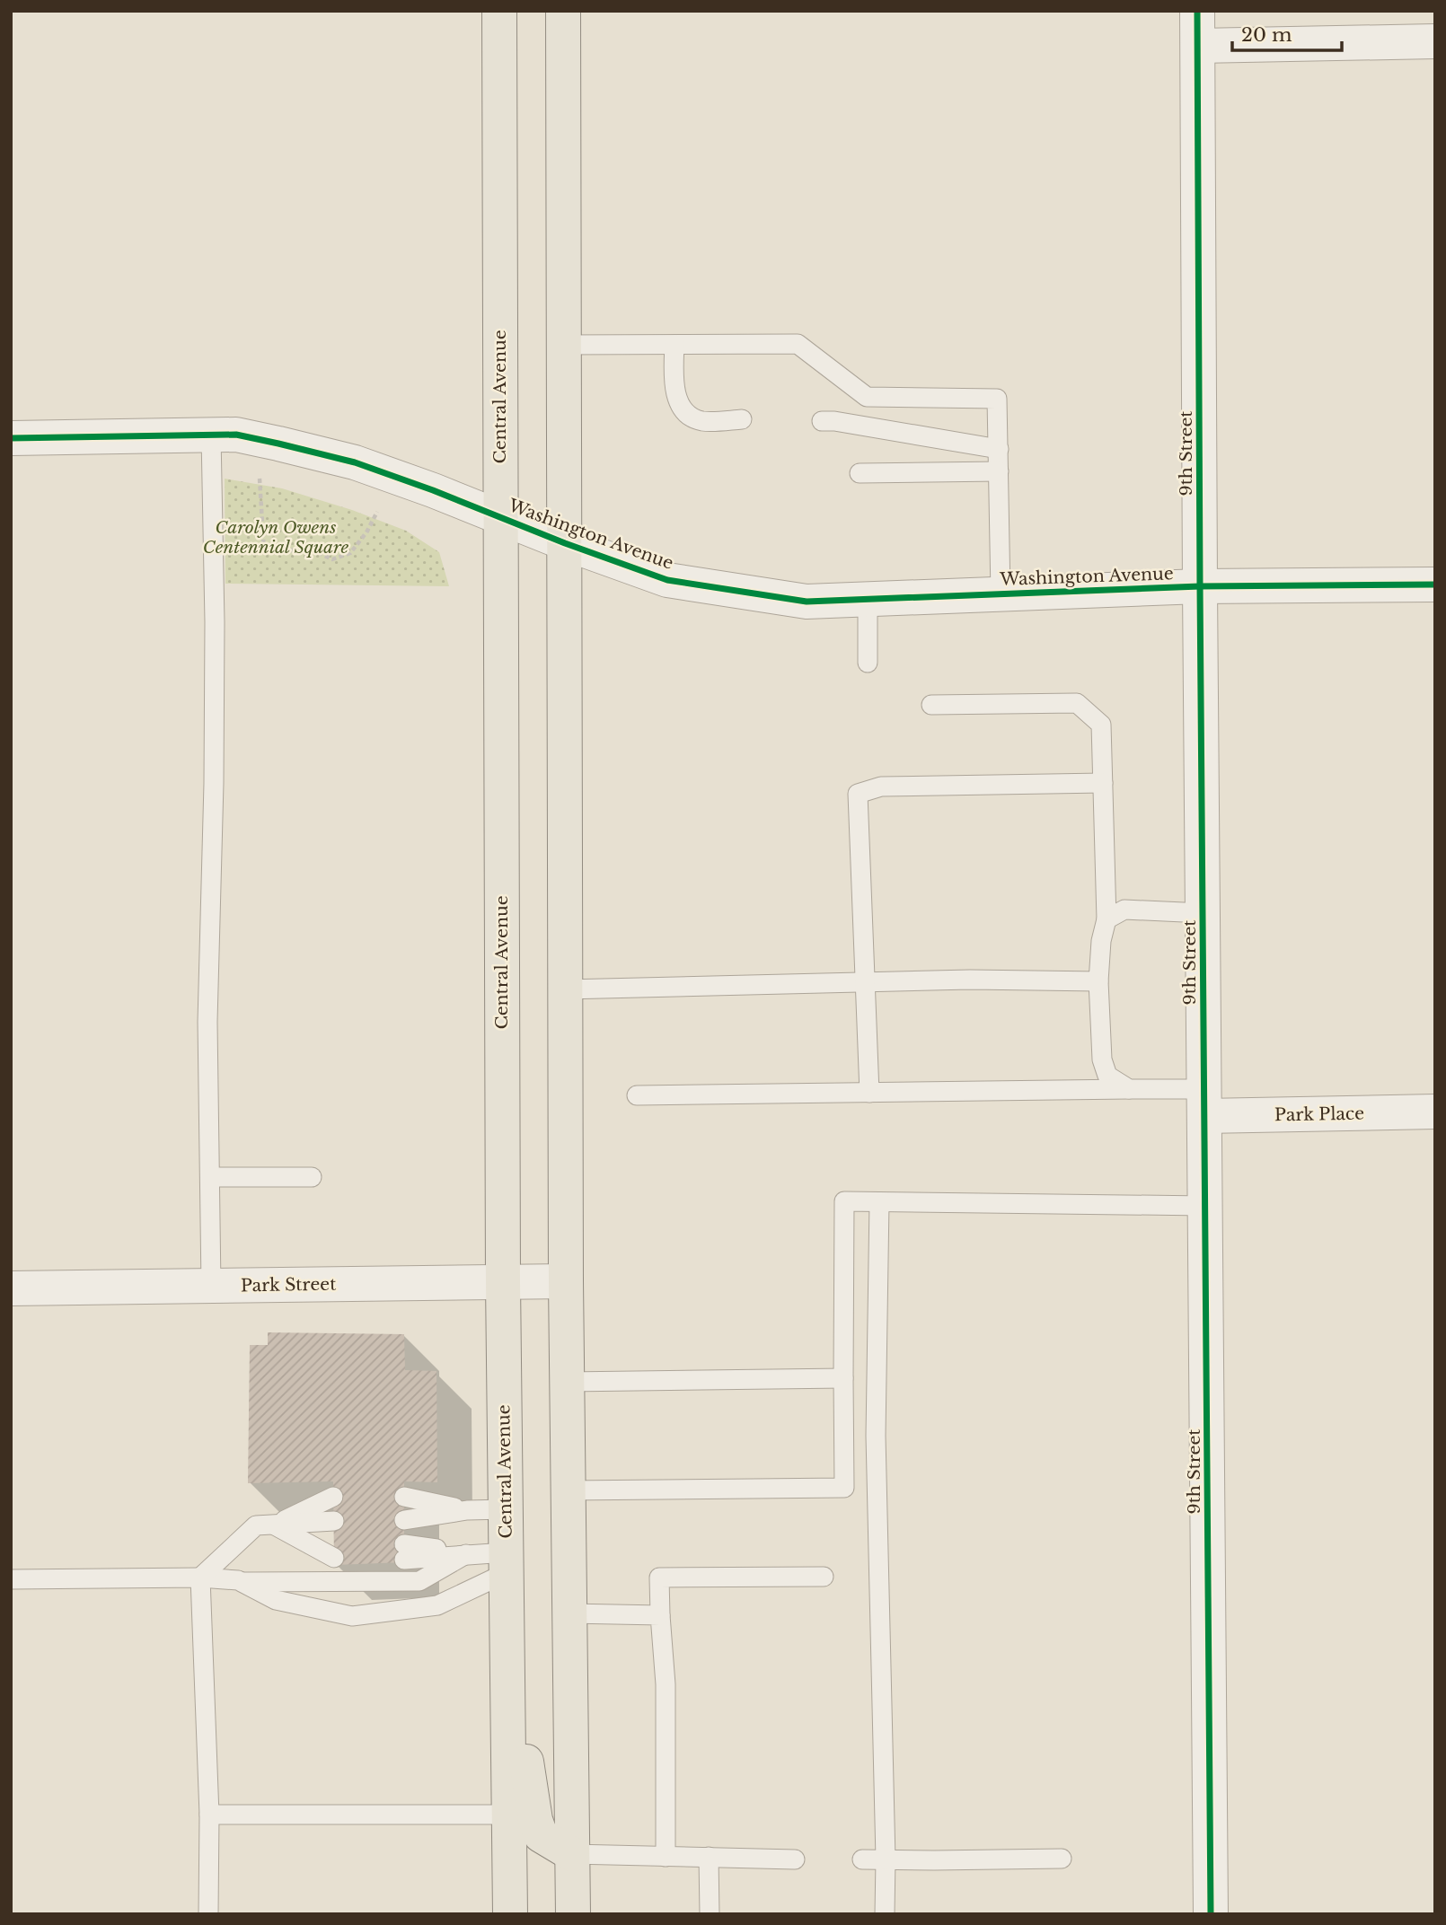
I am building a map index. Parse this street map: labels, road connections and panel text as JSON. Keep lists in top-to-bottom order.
{
  "streets": {
    "main road": ["Central Avenue"],
    "street": [
      "9th Street",
      "Washington Avenue",
      "Park Place",
      "Park Street"
    ]
  },
  "crossings": [
    ["Central Avenue", "Washington Avenue"],
    ["Central Avenue", "Park Street"],
    ["9th Street", "Washington Avenue"],
    ["9th Street", "Park Place"]
  ],
  "parks": ["Carolyn Owens Centennial Square"],
  "scale_bar": "20 m"
}
